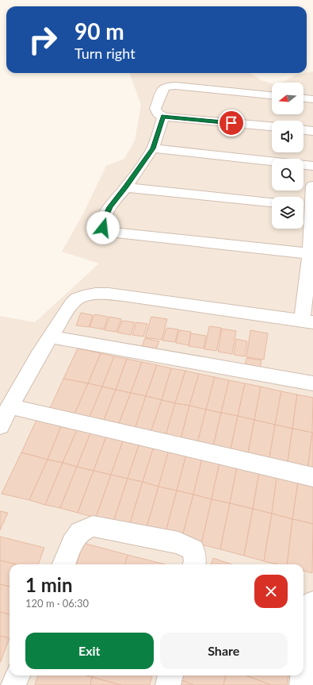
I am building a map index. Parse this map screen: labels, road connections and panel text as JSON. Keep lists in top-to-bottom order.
{
  "north": "left",
  "page": {
    "turn": ["90 m", "Turn right"],
    "heading": ["1 min", "120 m · 06:30"],
    "buttons": ["Exit", "Share"]
  }
}
